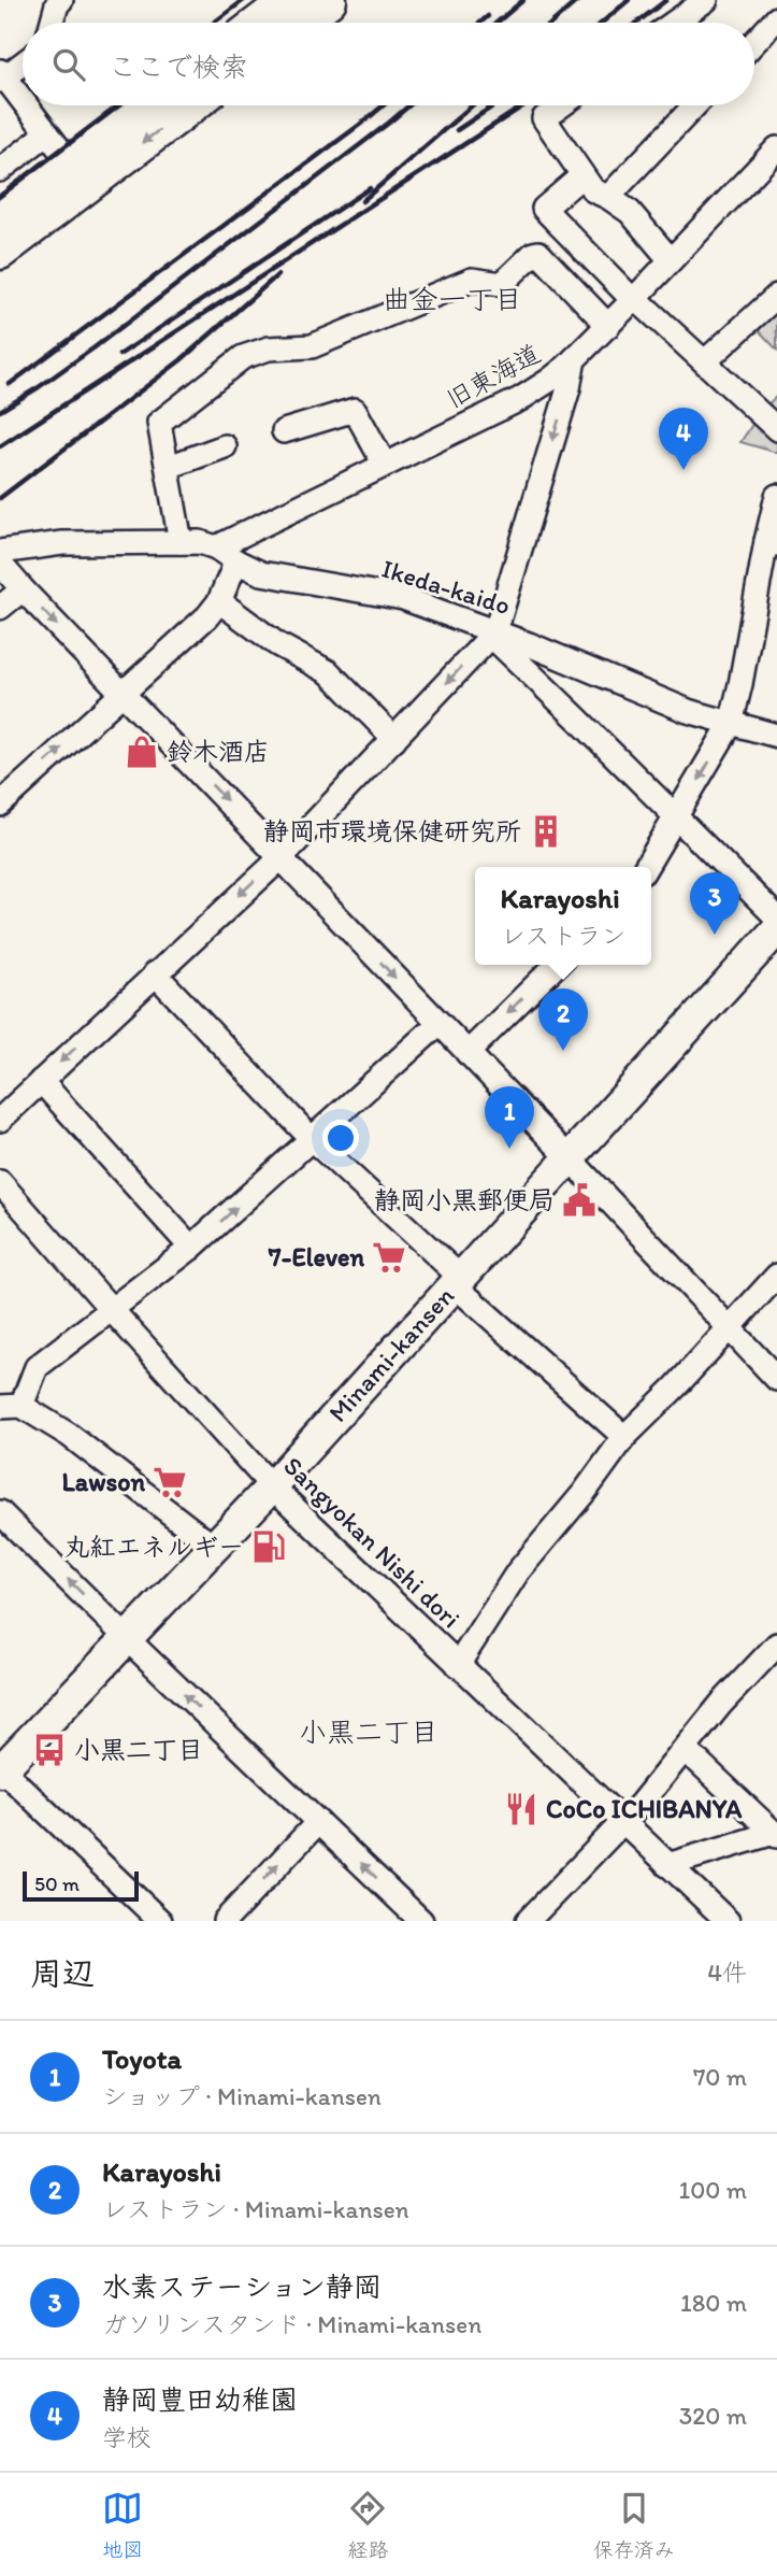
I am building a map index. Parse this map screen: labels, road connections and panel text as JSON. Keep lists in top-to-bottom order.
{
  "streets": {
    "main road": ["Minami-kansen"],
    "street": ["旧東海道", "Ikeda-kaido", "Sangyokan Nishi dori"]
  },
  "crossings": [
    ["旧東海道", "Ikeda-kaido"],
    ["Minami-kansen", "Sangyokan Nishi dori"]
  ],
  "districts": ["曲金一丁目", "小黒二丁目"],
  "places": {
    "shop": ["鈴木酒店"],
    "building": ["静岡市環境保健研究所"],
    "public building": ["静岡小黒郵便局"],
    "supermarket": ["7-Eleven", "Lawson"],
    "fuel station": ["丸紅エネルギー"],
    "bus stop": ["小黒二丁目"],
    "restaurant": ["CoCo ICHIBANYA"]
  },
  "scale_bar": "50 m",
  "page": {
    "search": "ここで検索",
    "pins": [
      "4",
      "3",
      "2",
      "1"
    ],
    "popup": ["Karayoshi", "レストラン"],
    "scale": "50 m",
    "heading": ["周辺", "4件"],
    "list": [
      {
        "mark": "1",
        "name": "Toyota",
        "note": "ショップ · Minami-kansen",
        "value": "70 m"
      },
      {
        "mark": "2",
        "name": "Karayoshi",
        "note": "レストラン · Minami-kansen",
        "value": "100 m"
      },
      {
        "mark": "3",
        "name": "水素ステーション静岡",
        "note": "ガソリンスタンド · Minami-kansen",
        "value": "180 m"
      },
      {
        "mark": "4",
        "name": "静岡豊田幼稚園",
        "note": "学校",
        "value": "320 m"
      }
    ],
    "nav": ["地図", "経路", "保存済み"]
  }
}
